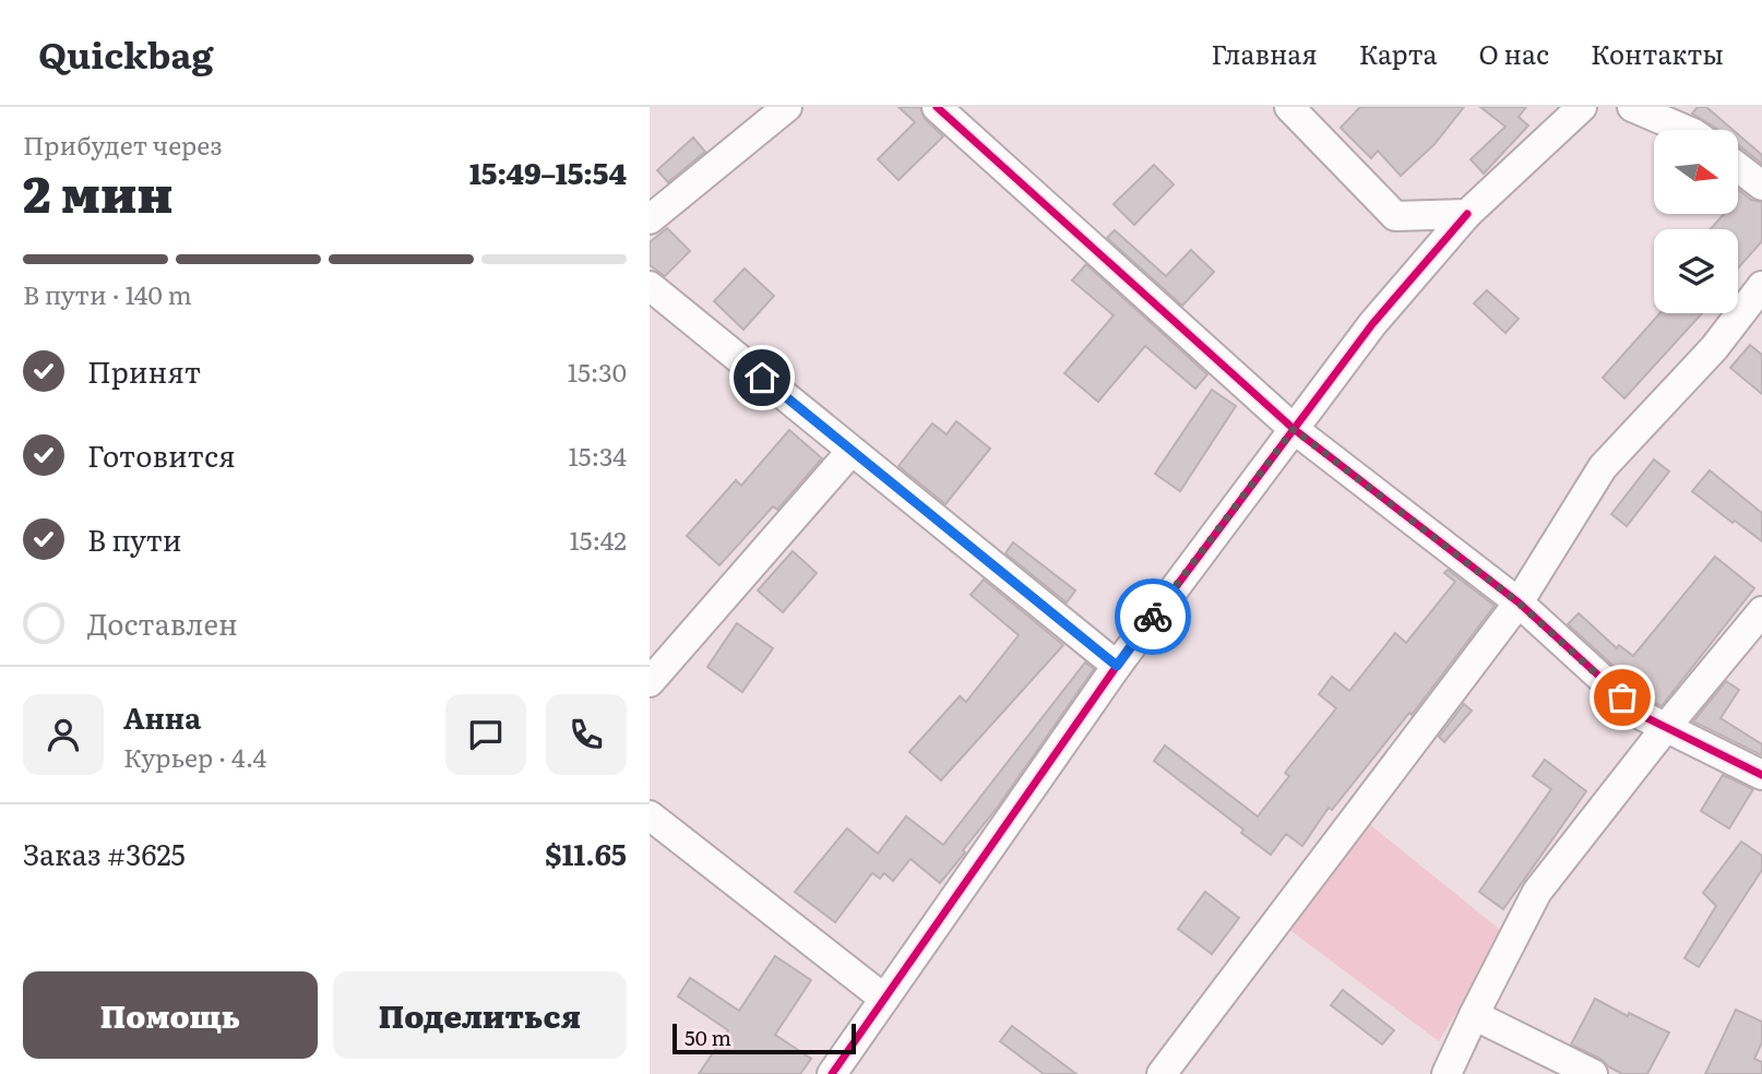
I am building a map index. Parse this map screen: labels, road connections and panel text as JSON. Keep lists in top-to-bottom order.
{
  "scale_bar": "50 m",
  "north": "right",
  "page": {
    "header": "Quickbag",
    "nav": [
      "Главная",
      "Карта",
      "О нас",
      "Контакты"
    ],
    "heading": ["2 мин", "Прибудет через", "15:49–15:54"],
    "panel": [
      "Анна",
      "Курьер · 4.4",
      "Заказ #3625",
      "$11.65"
    ],
    "bar": "В пути · 140 m",
    "list": [
      ["Принят", "15:30"],
      ["Готовится", "15:34"],
      ["В пути", "15:42"],
      "Доставлен"
    ],
    "buttons": ["Помощь", "Поделиться"],
    "scale": "50 m"
  }
}
